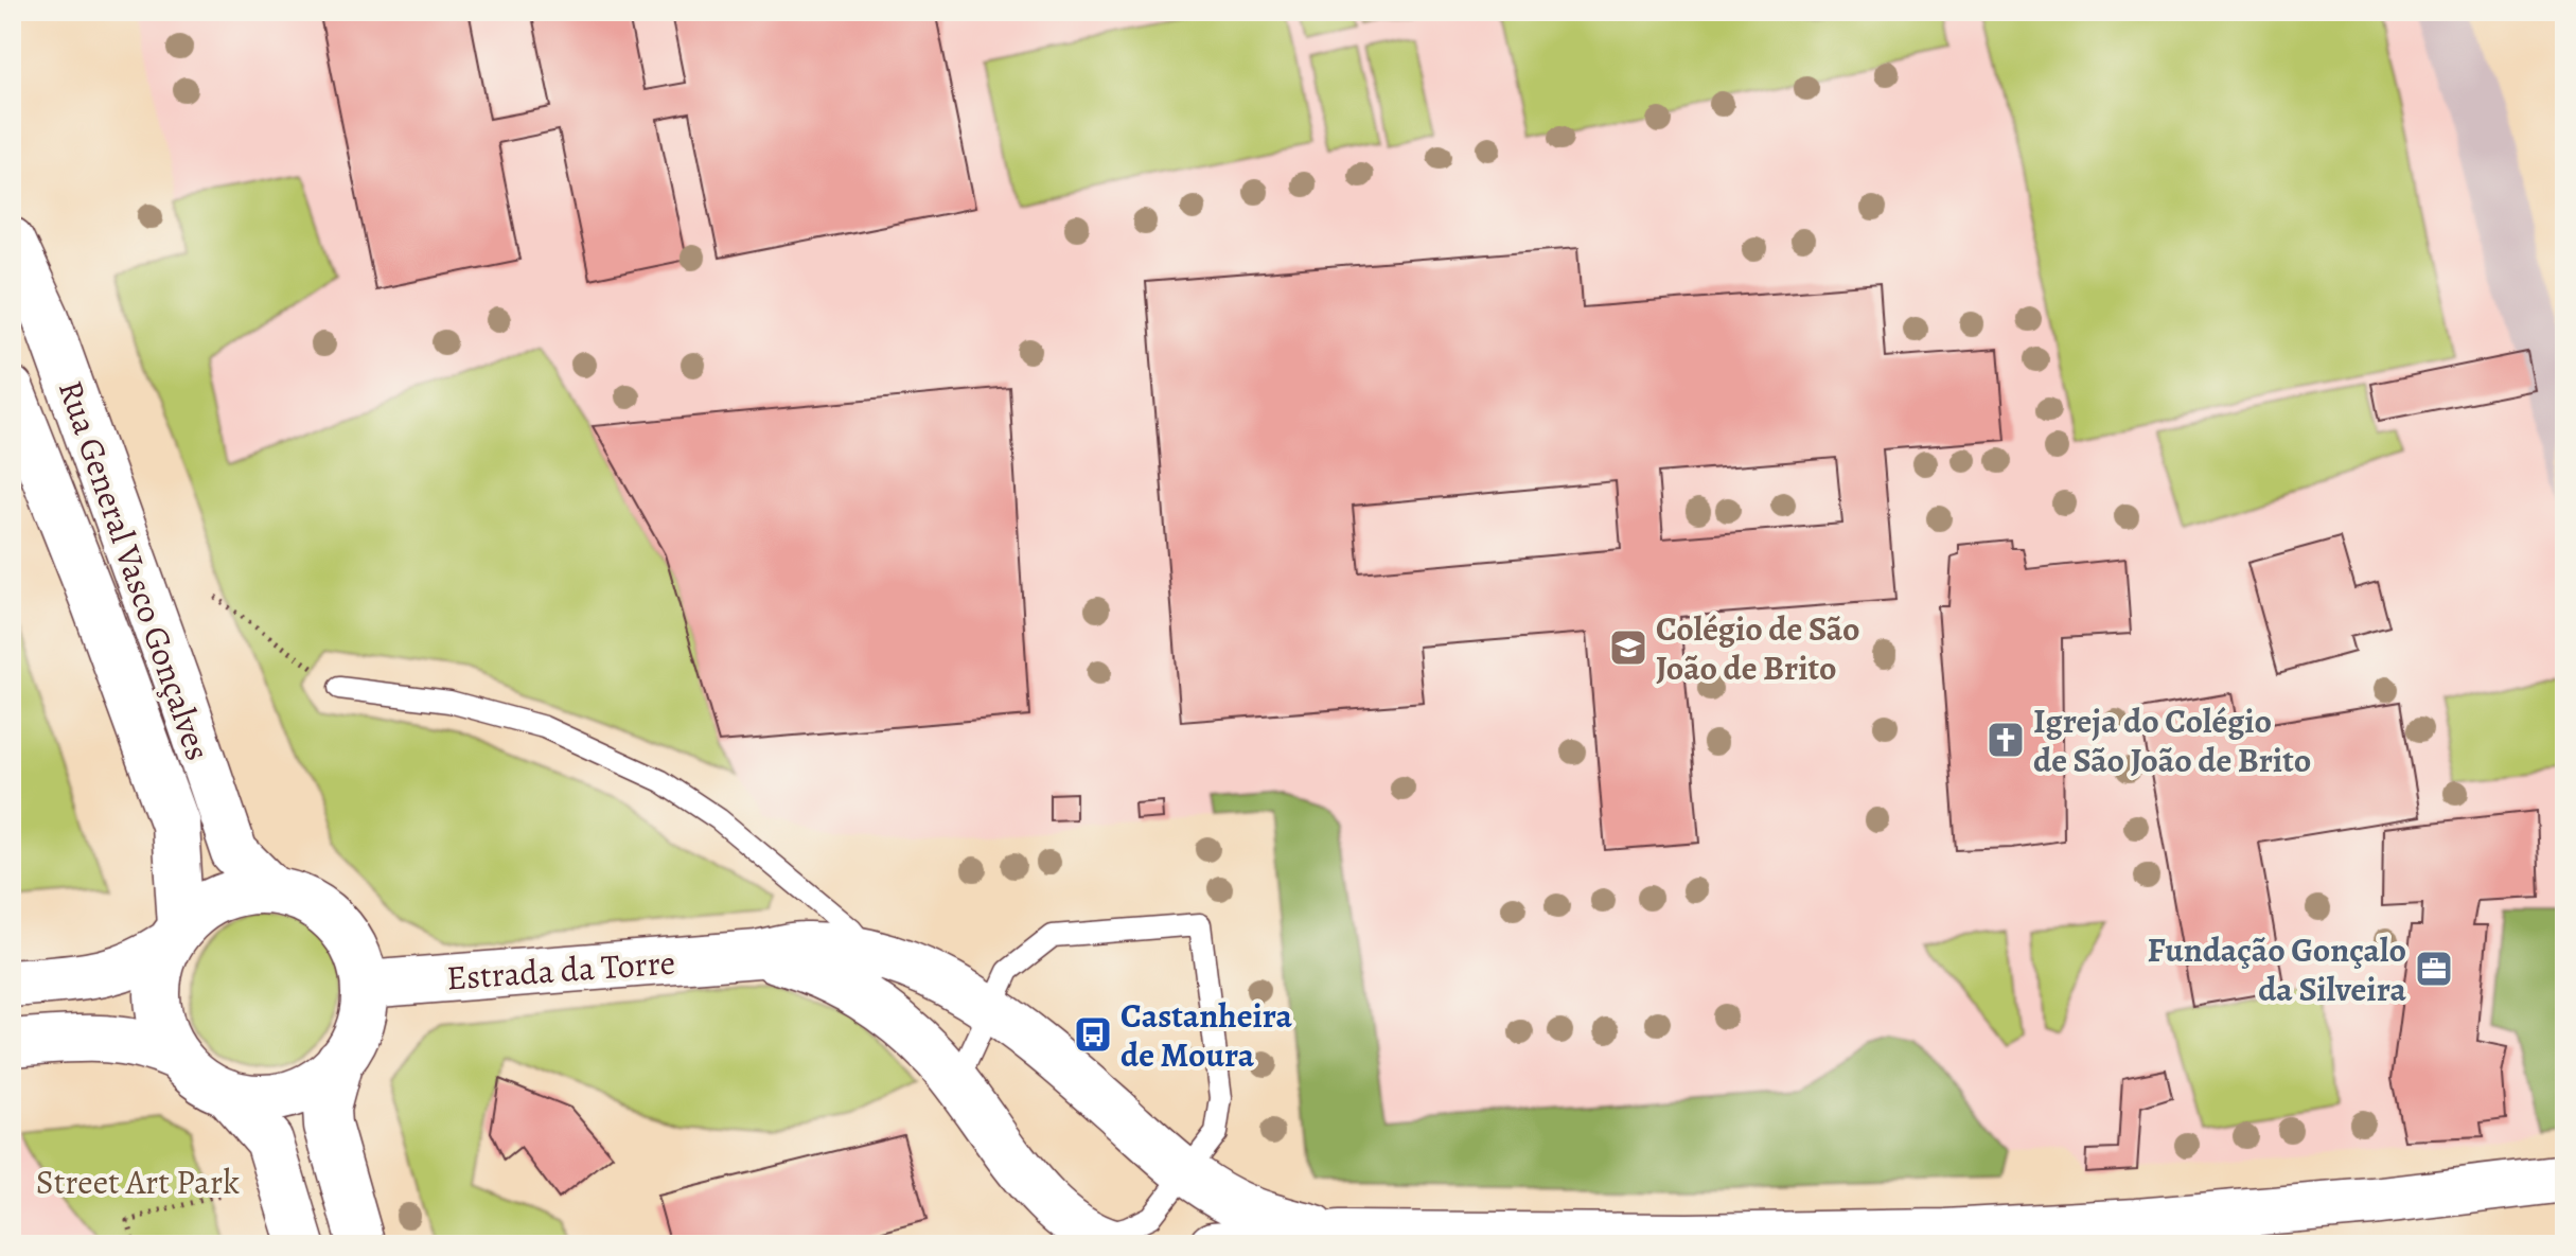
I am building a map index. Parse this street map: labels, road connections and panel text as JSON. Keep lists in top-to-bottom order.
{
  "streets": {
    "street": ["Rua General Vasco Gonçalves", "Estrada da Torre"]
  },
  "crossings": [
    ["Rua General Vasco Gonçalves", "Estrada da Torre"]
  ],
  "parks": ["Street Art Park"],
  "places": {
    "school or university": ["Colégio de São João de Brito"],
    "church": ["Igreja do Colégio de São João de Brito"],
    "office": ["Fundação Gonçalo da Silveira"],
    "bus stop": ["Castanheira de Moura"]
  }
}
